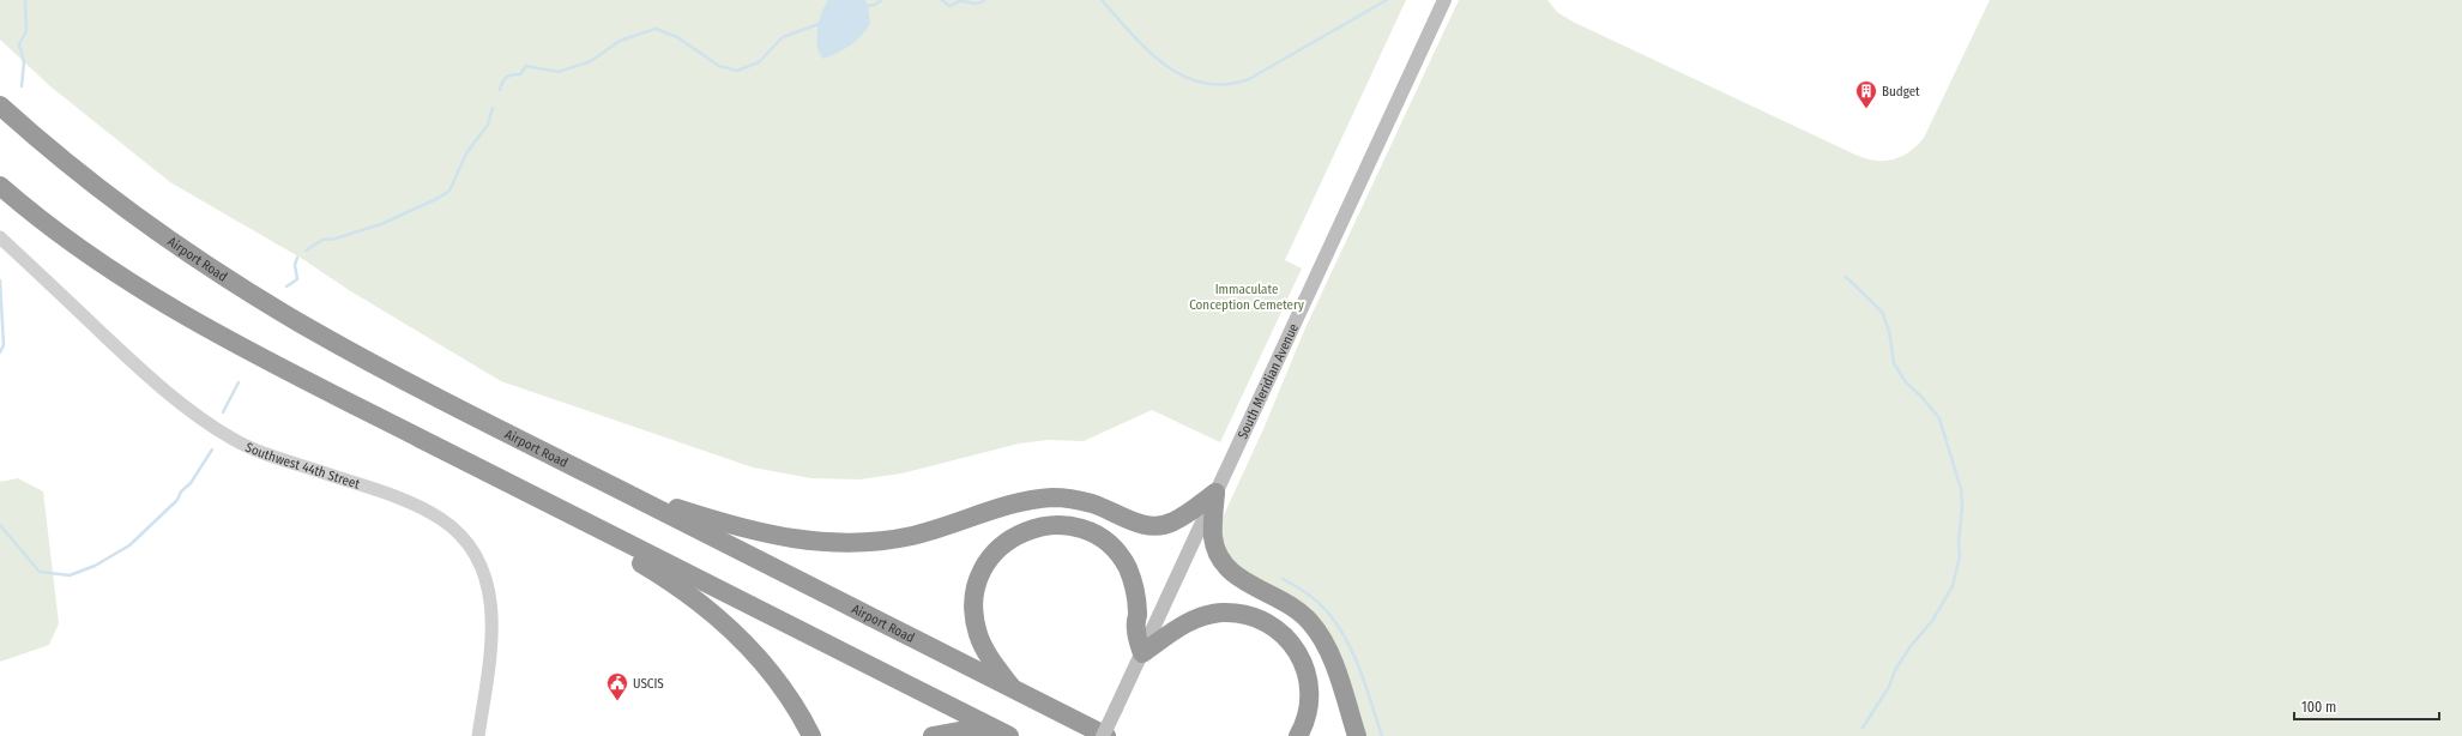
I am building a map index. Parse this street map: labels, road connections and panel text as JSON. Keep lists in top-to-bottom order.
{
  "streets": {
    "highway": ["Airport Road"],
    "main road": ["South Meridian Avenue"],
    "street": ["Southwest 44th Street"]
  },
  "crossings": [
    ["Airport Road", "South Meridian Avenue"]
  ],
  "parks": ["Immaculate Conception Cemetery"],
  "places": {
    "building": ["Budget"],
    "public building": ["USCIS"]
  },
  "scale_bar": "100 m"
}
